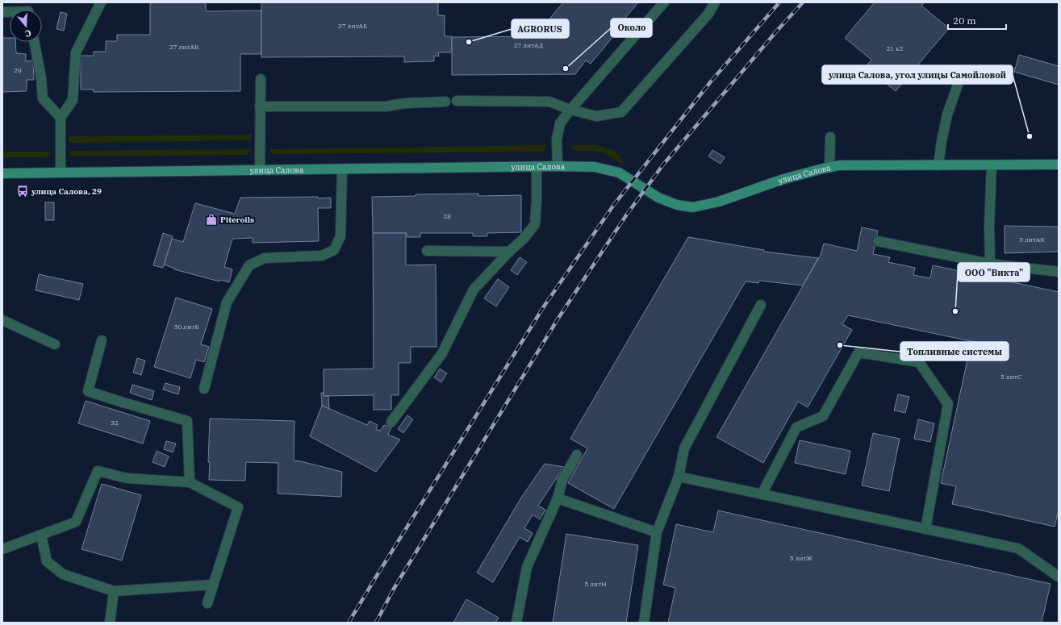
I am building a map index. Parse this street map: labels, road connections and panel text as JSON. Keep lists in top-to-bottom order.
{
  "streets": {
    "street": ["улица Салова"]
  },
  "places": {
    "other": [
      "AGRORUS",
      "Около",
      "улица Салова, угол улицы Самойловой",
      "ООО \"Викта\"",
      "Топливные системы"
    ],
    "bus stop": ["улица Салова, 29"],
    "shop": ["Piteroils"]
  },
  "house_numbers": [
    "27 литАБ",
    "27 литАД",
    "27 литАВ",
    "21 к2",
    "29",
    "28",
    "5 литАК",
    "30 литБ",
    "5 литС",
    "32",
    "5 литЖ",
    "5 литН"
  ],
  "scale_bar": "20 m",
  "north": "bottom"
}
